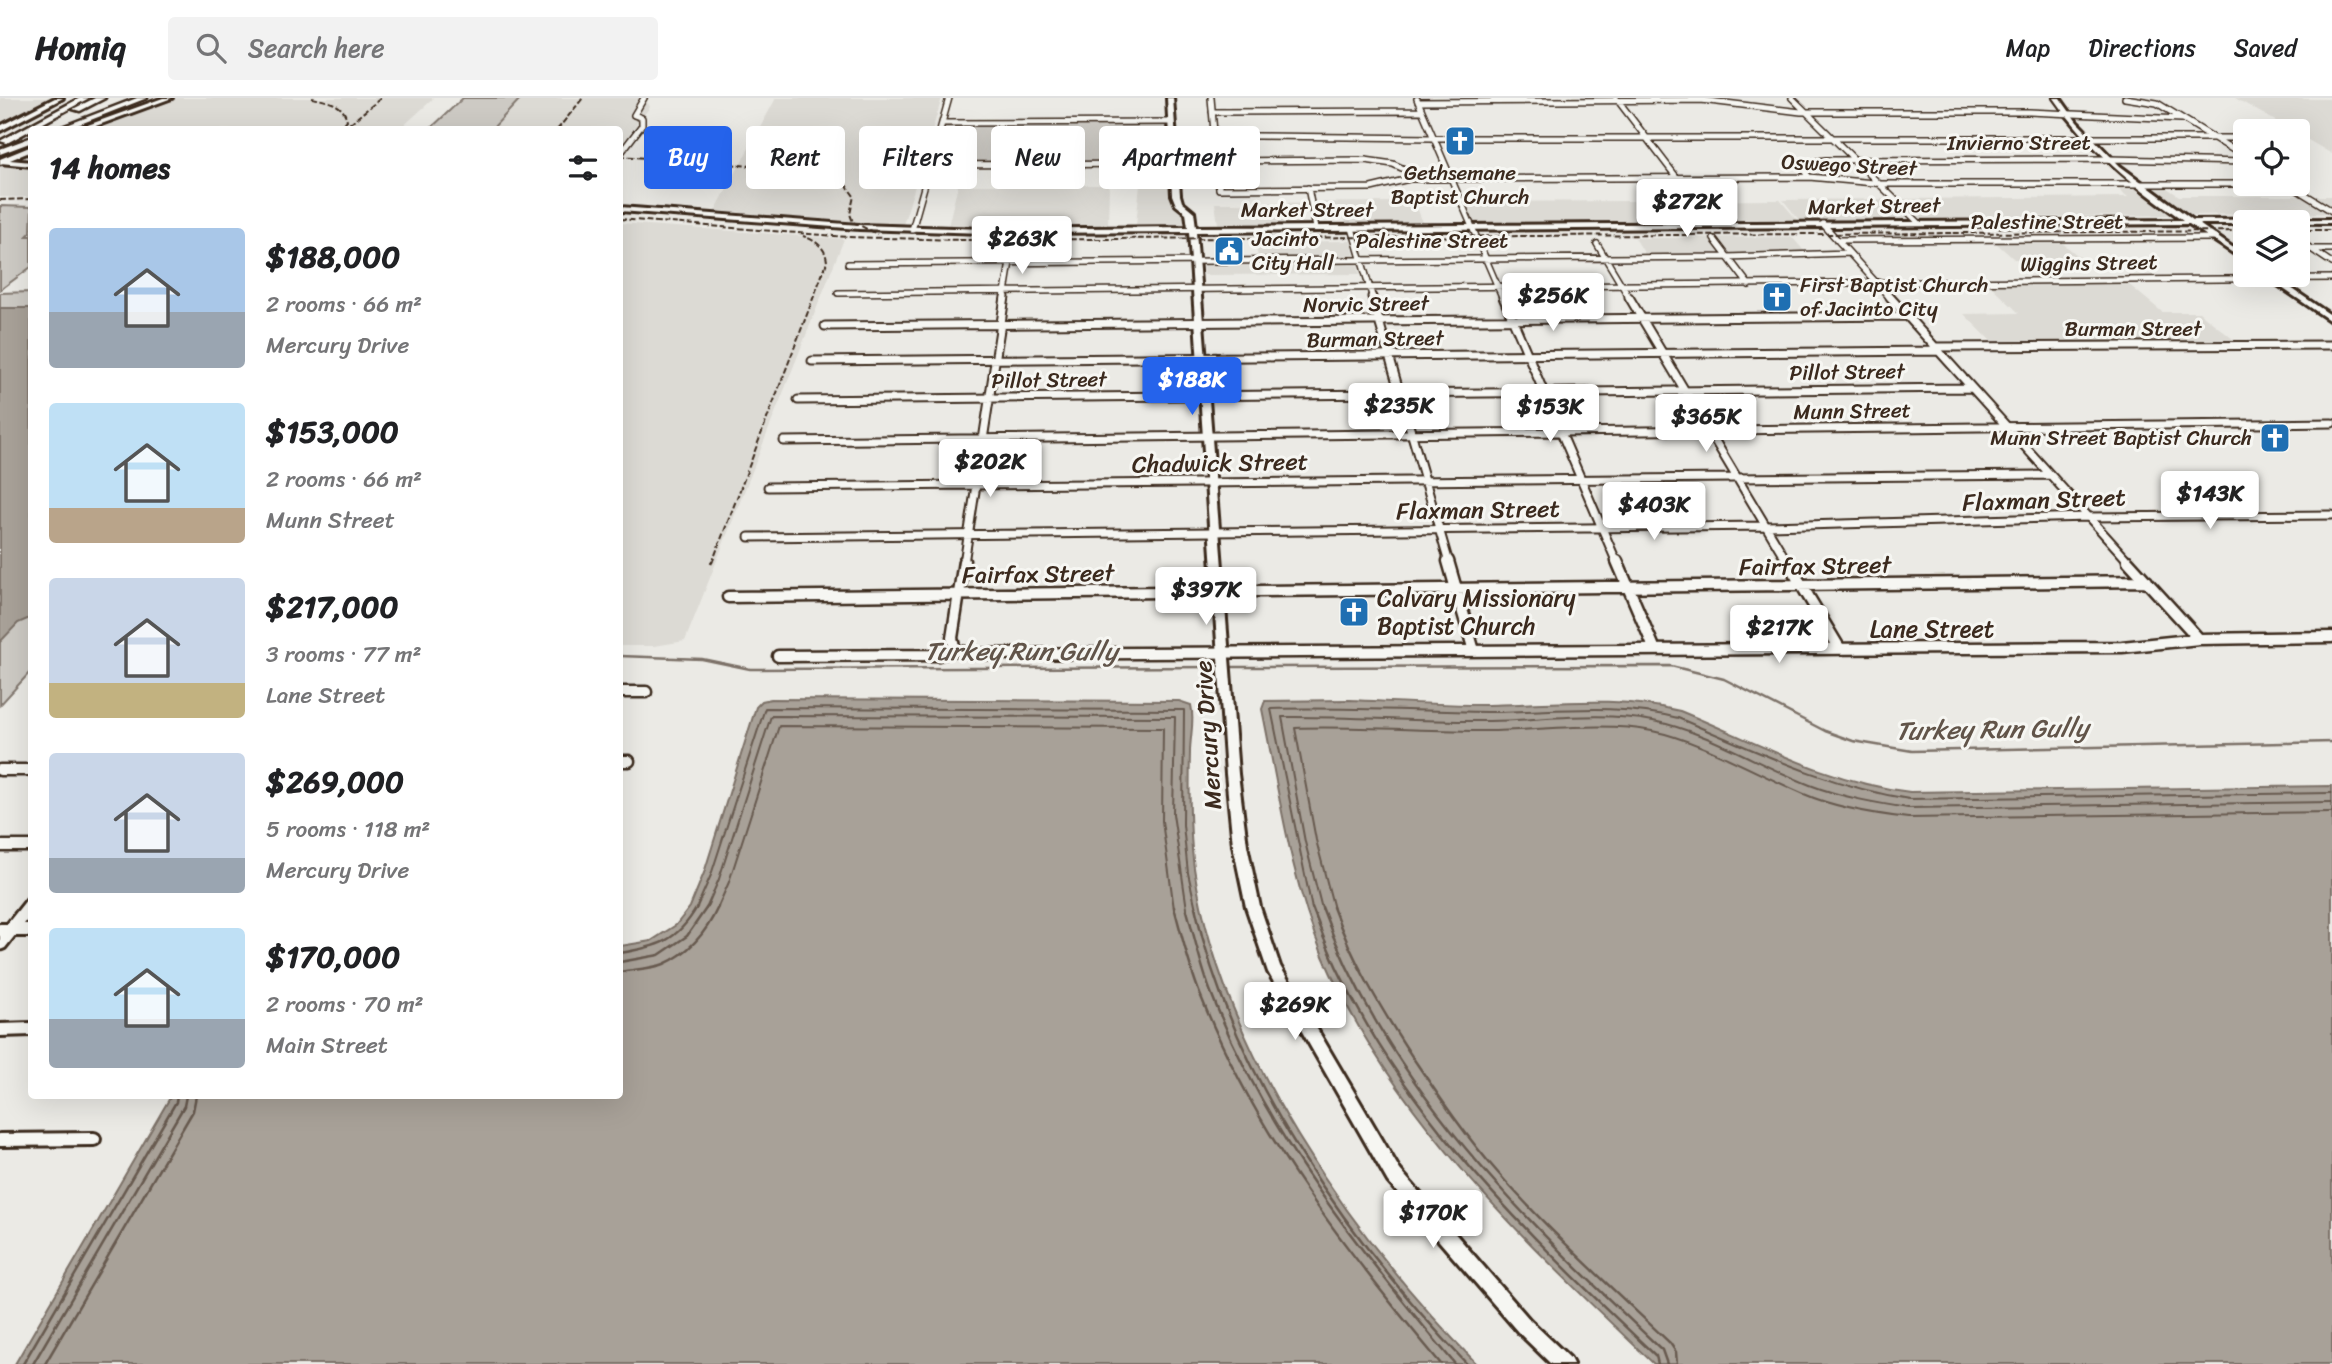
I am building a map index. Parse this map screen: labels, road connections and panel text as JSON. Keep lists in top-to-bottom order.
{
  "streets": {
    "main road": ["Market Street", "Mercury Drive"],
    "street": [
      "Invierno Street",
      "Oswego Street",
      "Palestine Street",
      "Wiggins Street",
      "Norvic Street",
      "Burman Street",
      "Pillot Street",
      "Munn Street",
      "Chadwick Street",
      "Flaxman Street",
      "Fairfax Street",
      "Lane Street"
    ]
  },
  "crossings": [
    ["Invierno Street", "Oswego Street"],
    ["Market Street", "Mercury Drive"],
    ["Palestine Street", "Mercury Drive"],
    ["Wiggins Street", "Mercury Drive"],
    ["Norvic Street", "Mercury Drive"],
    ["Burman Street", "Mercury Drive"],
    ["Pillot Street", "Mercury Drive"],
    ["Munn Street", "Mercury Drive"],
    ["Chadwick Street", "Mercury Drive"],
    ["Flaxman Street", "Mercury Drive"],
    ["Fairfax Street", "Mercury Drive"],
    ["Lane Street", "Mercury Drive"]
  ],
  "water": ["Turkey Run Gully"],
  "places": {
    "church": [
      "Gethsemane Baptist Church",
      "First Baptist Church of Jacinto City",
      "Munn Street Baptist Church",
      "Calvary Missionary Baptist Church"
    ],
    "public building": ["Jacinto City Hall"]
  },
  "page": {
    "header": "Homiq",
    "search": "Search here",
    "nav": ["Map", "Directions", "Saved"],
    "chip": [
      "Buy",
      "Rent",
      "Filters",
      "New",
      "Apartment"
    ],
    "heading": "14 homes",
    "price": [
      "$272K",
      "$263K",
      "$256K",
      "$188K",
      "$235K",
      "$153K",
      "$365K",
      "$202K",
      "$143K",
      "$403K",
      "$397K",
      "$217K",
      "$269K",
      "$170K"
    ],
    "list": [
      {
        "name": "$188,000",
        "note": "2 rooms · 66 m² · Mercury Drive"
      },
      {
        "name": "$153,000",
        "note": "2 rooms · 66 m² · Munn Street"
      },
      {
        "name": "$217,000",
        "note": "3 rooms · 77 m² · Lane Street"
      },
      {
        "name": "$269,000",
        "note": "5 rooms · 118 m² · Mercury Drive"
      },
      {
        "name": "$170,000",
        "note": "2 rooms · 70 m² · Main Street"
      }
    ]
  }
}
